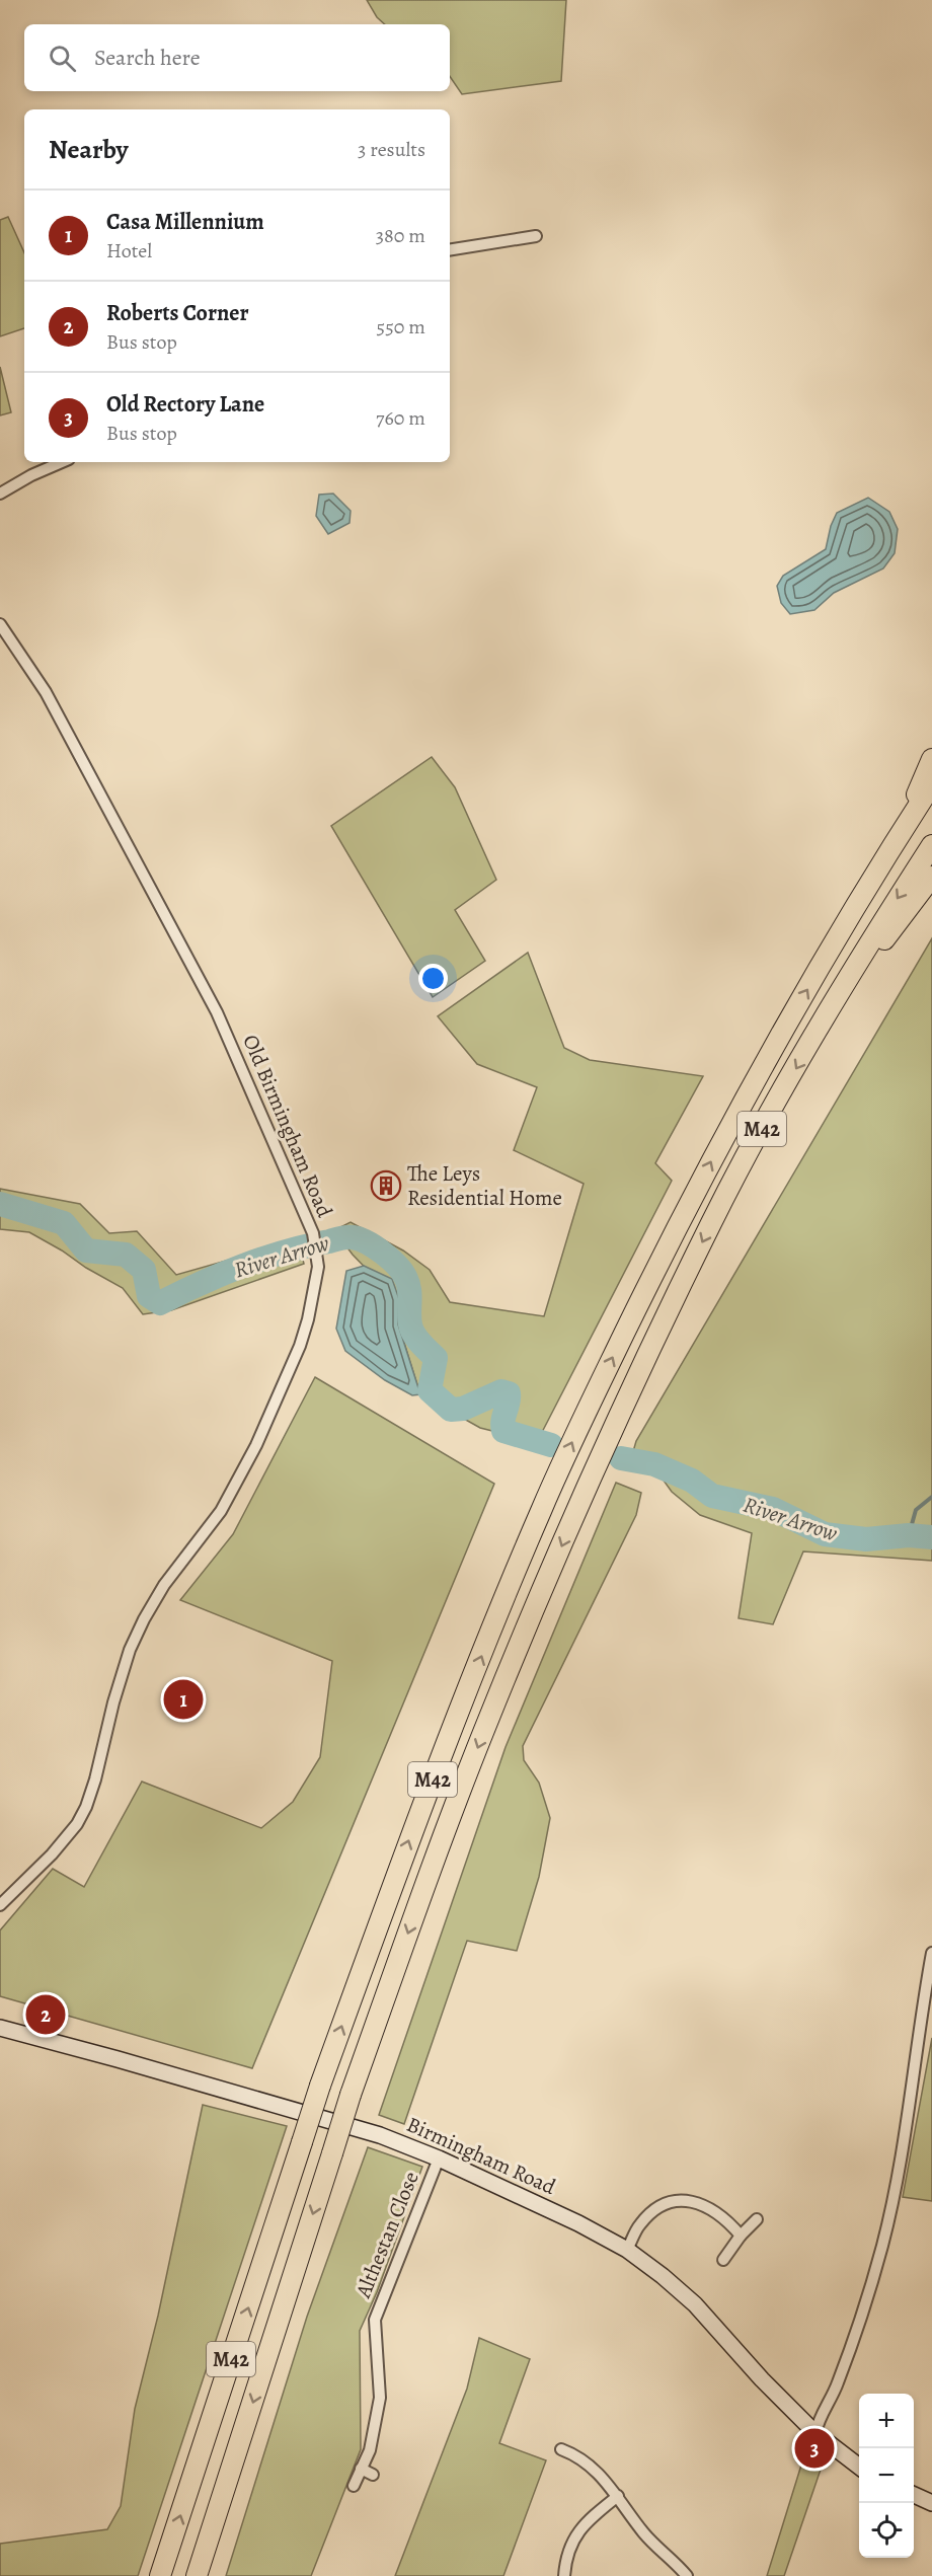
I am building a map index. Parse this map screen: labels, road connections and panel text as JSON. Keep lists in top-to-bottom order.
{
  "streets": {
    "highway": ["M42"],
    "main road": ["Birmingham Road"],
    "street": ["Old Birmingham Road", "Althestan Close"]
  },
  "crossings": [
    ["Birmingham Road", "Althestan Close"]
  ],
  "water": ["River Arrow"],
  "places": {
    "building": ["The Leys Residential Home"]
  },
  "page": {
    "search": "Search here",
    "heading": ["Nearby", "3 results"],
    "list": [
      {
        "mark": "1",
        "name": "Casa Millennium",
        "note": "Hotel",
        "value": "380 m"
      },
      {
        "mark": "2",
        "name": "Roberts Corner",
        "note": "Bus stop",
        "value": "550 m"
      },
      {
        "mark": "3",
        "name": "Old Rectory Lane",
        "note": "Bus stop",
        "value": "760 m"
      }
    ],
    "pins": ["1", "2", "3"],
    "map_buttons": ["+", "−"]
  }
}
